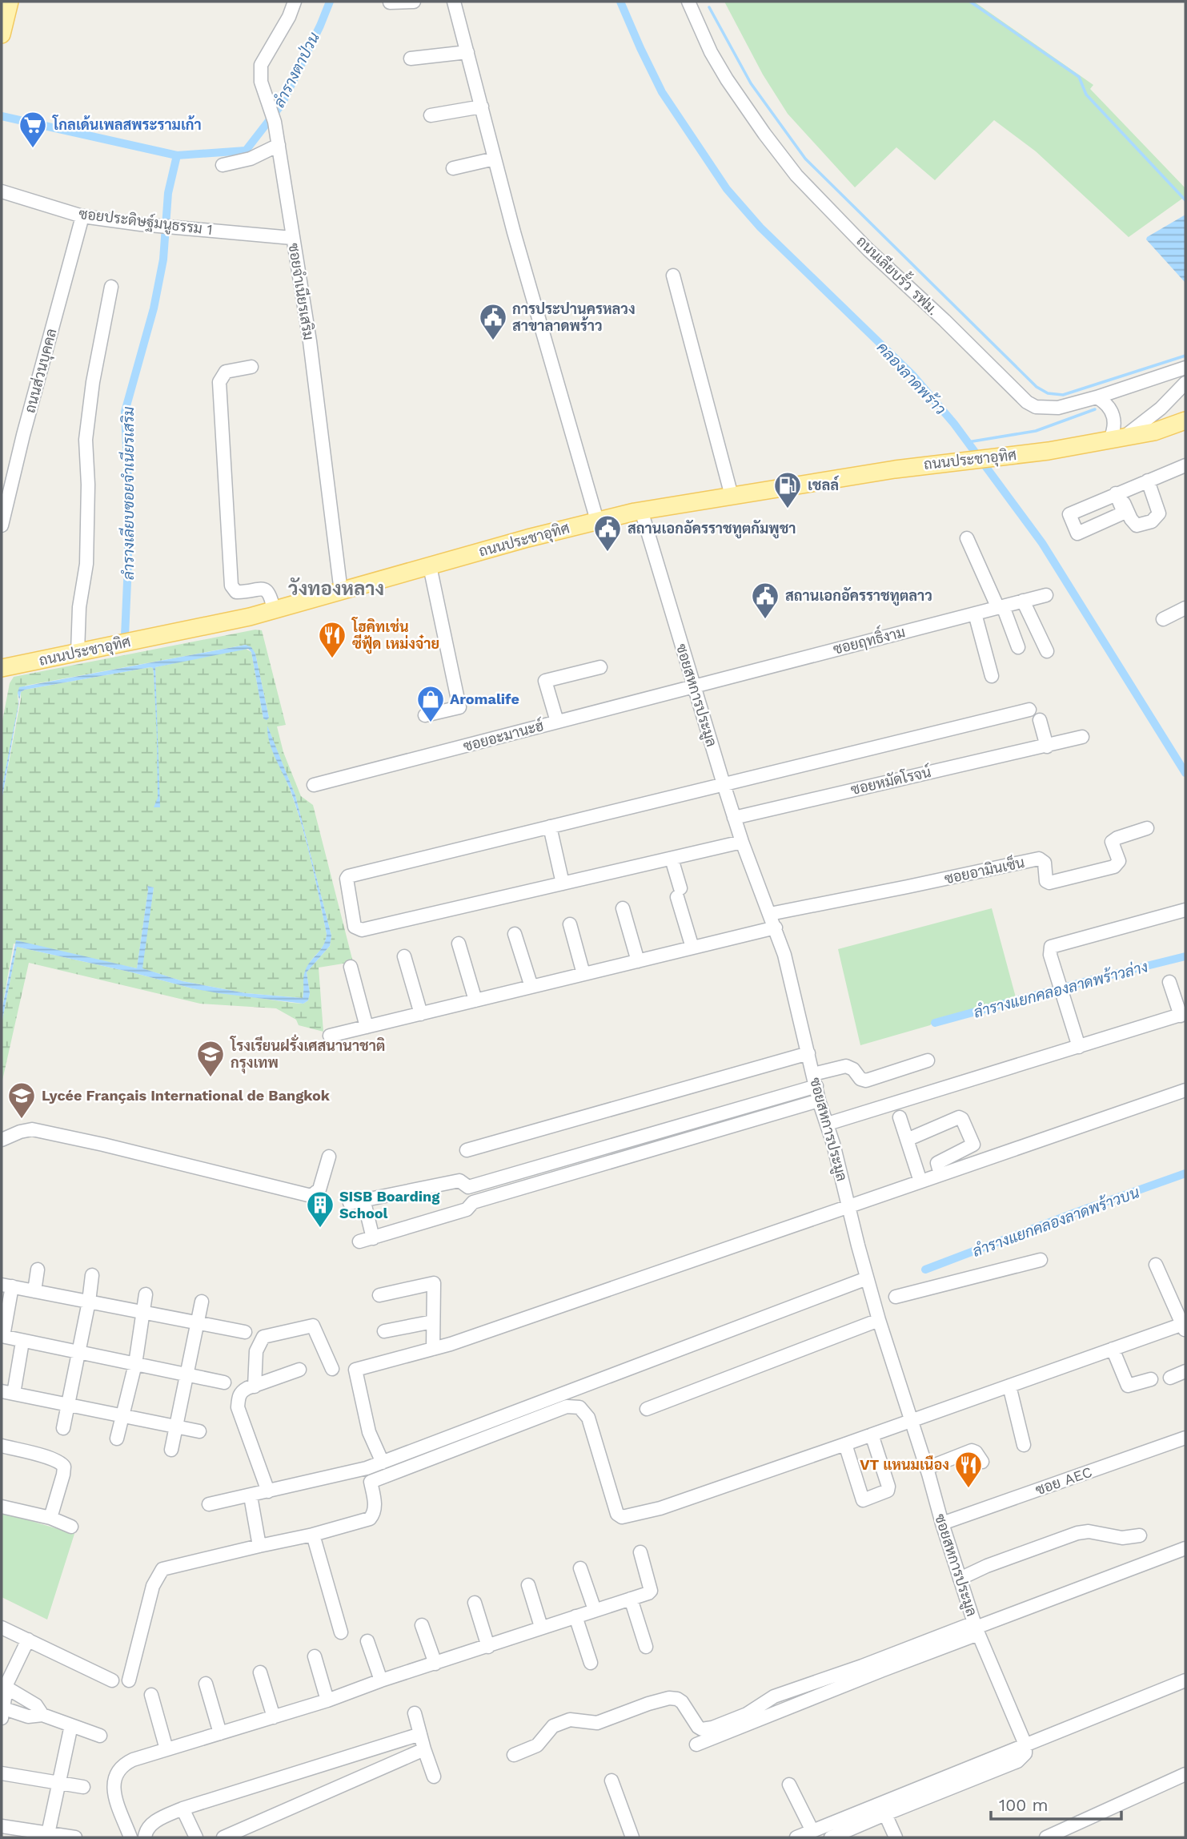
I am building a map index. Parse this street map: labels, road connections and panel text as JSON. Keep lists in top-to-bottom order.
{
  "streets": {
    "main road": ["ถนนประชาอุทิศ"],
    "street": [
      "ซอยประดิษฐ์มนูธรรม 1",
      "ถนนเลียบรั้ว รฟม.",
      "ซอยจำเนียรเสริม",
      "ถนนส่วนบุคคล",
      "ซอยฤทธิ์งาม",
      "ซอยสหการประมูล",
      "ซอยอะมานะฮ์",
      "ซอยหมัดโรจน์",
      "ซอยอามินเซ็น",
      "ซอย AEC"
    ]
  },
  "crossings": [
    ["ซอยประดิษฐ์มนูธรรม 1", "ซอยจำเนียรเสริม"],
    ["ซอยประดิษฐ์มนูธรรม 1", "ถนนส่วนบุคคล"],
    ["ซอยจำเนียรเสริม", "ถนนประชาอุทิศ"],
    ["ถนนประชาอุทิศ", "ซอยสหการประมูล"],
    ["ซอยฤทธิ์งาม", "ซอยสหการประมูล"],
    ["ซอยฤทธิ์งาม", "ซอยอะมานะฮ์"],
    ["ซอยสหการประมูล", "ซอยอะมานะฮ์"],
    ["ซอยสหการประมูล", "ซอยหมัดโรจน์"],
    ["ซอยสหการประมูล", "ซอยอามินเซ็น"],
    ["ซอยสหการประมูล", "ซอย AEC"]
  ],
  "districts": ["วังทองหลาง"],
  "water": [
    "ลำรางตาป่วน",
    "คลองลาดพร้าว",
    "ลำรางเลียบซอยจำเนียรเสริม",
    "ลำรางแยกคลองลาดพร้าวล่าง",
    "ลำรางแยกคลองลาดพร้าวบน"
  ],
  "places": {
    "supermarket": ["โกลเด้นเพลสพระรามเก้า"],
    "public building": ["การประปานครหลวง สาขาลาดพร้าว", "สถานเอกอัครราชทูตกัมพูชา", "สถานเอกอัครราชทูตลาว"],
    "fuel station": ["เชลล์"],
    "restaurant": ["โฮคิทเช่น ซีฟู้ด เหม่งจ๋าย", "VT แหนมเนือง"],
    "shop": ["Aromalife"],
    "school or university": ["โรงเรียนฝรั่งเศสนานาชาติ กรุงเทพ", "Lycée Français International de Bangkok"],
    "building": ["SISB Boarding School"]
  },
  "scale_bar": "100 m"
}
